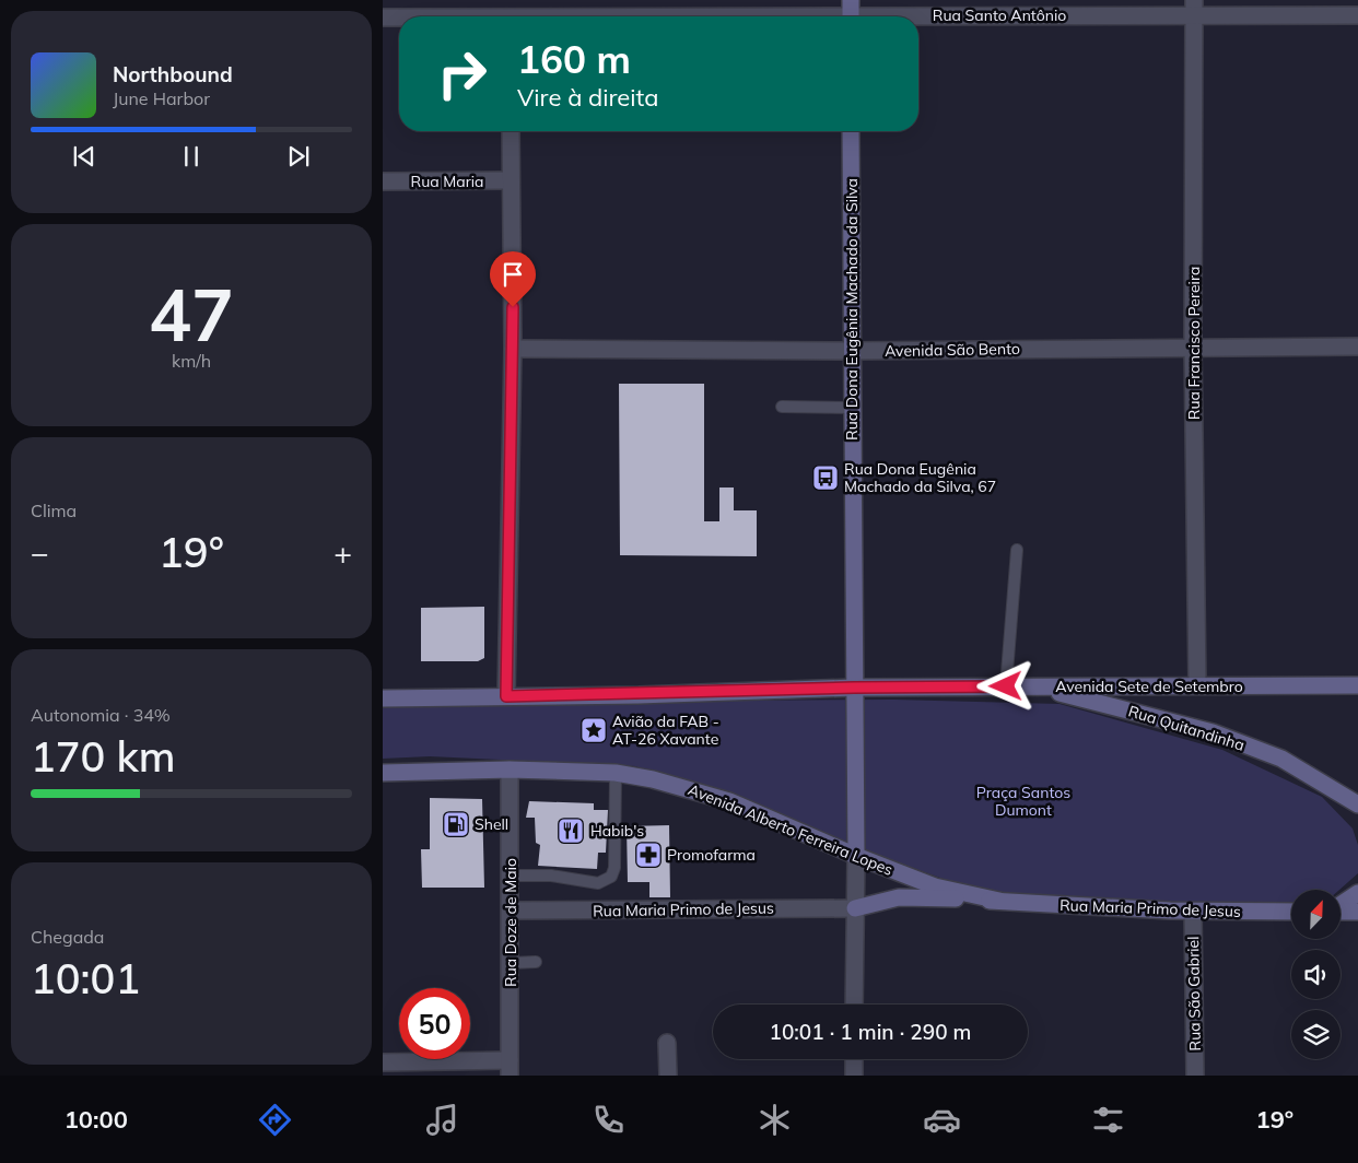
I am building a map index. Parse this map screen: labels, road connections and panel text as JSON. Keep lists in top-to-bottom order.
{
  "streets": {
    "main road": [
      "Rua Dona Eugênia Machado da Silva",
      "Avenida Sete de Setembro",
      "Rua Quitandinha",
      "Avenida Alberto Ferreira Lopes",
      "Rua Maria Primo de Jesus"
    ],
    "street": [
      "Rua Santo Antônio",
      "Rua Maria",
      "Rua Francisco Pereira",
      "Avenida São Bento",
      "Rua Doze de Maio",
      "Rua São Gabriel"
    ]
  },
  "crossings": [
    ["Rua Santo Antônio", "Rua Francisco Pereira"],
    ["Rua Dona Eugênia Machado da Silva", "Avenida São Bento"],
    ["Rua Dona Eugênia Machado da Silva", "Avenida Sete de Setembro"],
    ["Rua Dona Eugênia Machado da Silva", "Avenida Alberto Ferreira Lopes"],
    ["Rua Francisco Pereira", "Avenida São Bento"],
    ["Rua Francisco Pereira", "Avenida Sete de Setembro"],
    ["Avenida Sete de Setembro", "Rua Quitandinha"],
    ["Avenida Alberto Ferreira Lopes", "Rua Maria Primo de Jesus"],
    ["Avenida Alberto Ferreira Lopes", "Rua Doze de Maio"],
    ["Rua Maria Primo de Jesus", "Rua Doze de Maio"],
    ["Rua Maria Primo de Jesus", "Rua São Gabriel"]
  ],
  "parks": ["Praça Santos Dumont"],
  "places": {
    "bus stop": ["Rua Dona Eugênia Machado da Silva, 67"],
    "place": ["Avião da FAB - AT-26 Xavante"],
    "fuel station": ["Shell"],
    "restaurant": ["Habib's"],
    "pharmacy": ["Promofarma"]
  },
  "north": "top right",
  "page": {
    "turn": ["160 m", "Vire à direita"],
    "song": ["Northbound", "June Harbor"],
    "tile": [
      ["47", "km/h"],
      "Clima",
      ["Autonomia · 34%", "170 km"],
      ["Chegada", "10:01"]
    ],
    "heat": ["−", "19°", "+"],
    "limit": "50",
    "trip": "10:01 · 1 min · 290 m",
    "tabs": ["10:00", "19°"]
  }
}
